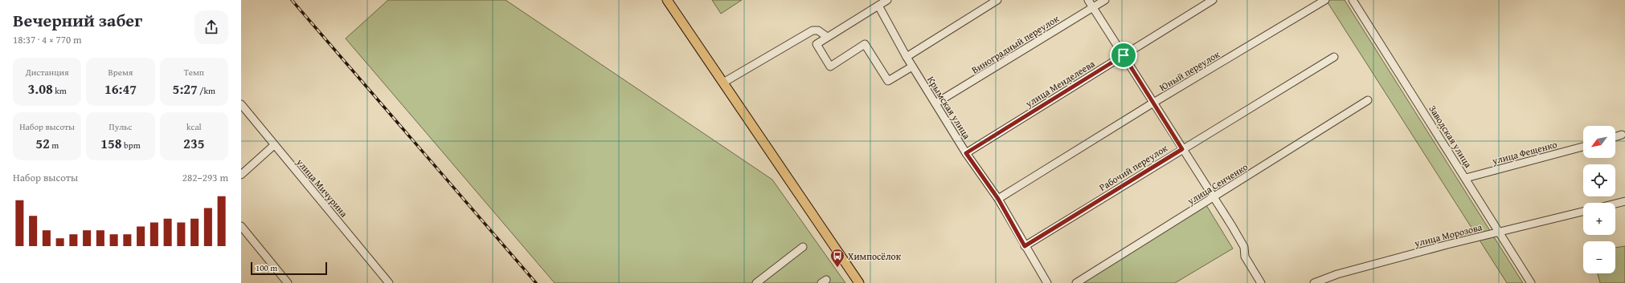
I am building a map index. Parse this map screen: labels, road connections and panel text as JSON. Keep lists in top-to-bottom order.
{
  "streets": {
    "street": [
      "Виноградный переулок",
      "Юный переулок",
      "улица Менделеева",
      "Крымская улица",
      "Заводская улица",
      "улица Фещенко",
      "Рабочий переулок",
      "улица Сенченко",
      "улица Мичурина",
      "улица Морозова"
    ]
  },
  "crossings": [
    ["Виноградный переулок", "Крымская улица"],
    ["Юный переулок", "Крымская улица"],
    ["улица Менделеева", "Крымская улица"],
    ["Крымская улица", "Рабочий переулок"],
    ["Заводская улица", "улица Фещенко"],
    ["Заводская улица", "улица Морозова"]
  ],
  "places": {
    "bus stop": ["Химпосёлок"]
  },
  "scale_bar": "100 m",
  "north": "bottom left",
  "page": {
    "heading": ["Вечерний забег", "18:37 · 4 × 770 m"],
    "stats": [
      ["Дистанция", "3.08 km"],
      ["Время", "16:47"],
      ["Темп", "5:27 /km"],
      ["Набор высоты", "52 m"],
      ["Пульс", "158 bpm"],
      ["kcal", "235"]
    ],
    "map_buttons": ["+", "−"],
    "chart": ["Набор высоты", "282–293 m"],
    "scale": "100 m"
  }
}
